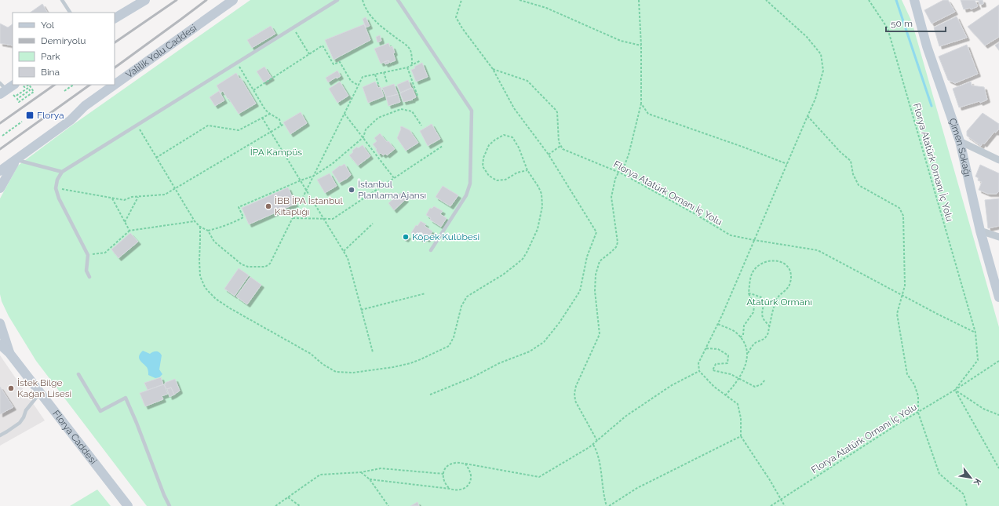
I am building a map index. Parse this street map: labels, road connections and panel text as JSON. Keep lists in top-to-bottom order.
{
  "streets": {
    "main road": ["Valilik Yolu Caddesi", "Çimen Sokağı", "Florya Caddesi"],
    "path": ["Florya Atatürk Ornanı İç Yolu"]
  },
  "parks": ["İPA Kampüs", "Atatürk Ormanı"],
  "places": {
    "transit": ["Florya"],
    "other": [
      "İstanbul Planlama Ajansı",
      "İBB İPA İstanbul Kitaplığı",
      "Köpek Kulübesi",
      "İstek Bilge Kağan Lisesi"
    ]
  },
  "legend": [
    "Yol",
    "Demiryolu",
    "Park",
    "Bina"
  ],
  "scale_bar": "50 m",
  "north": "bottom right"
}
